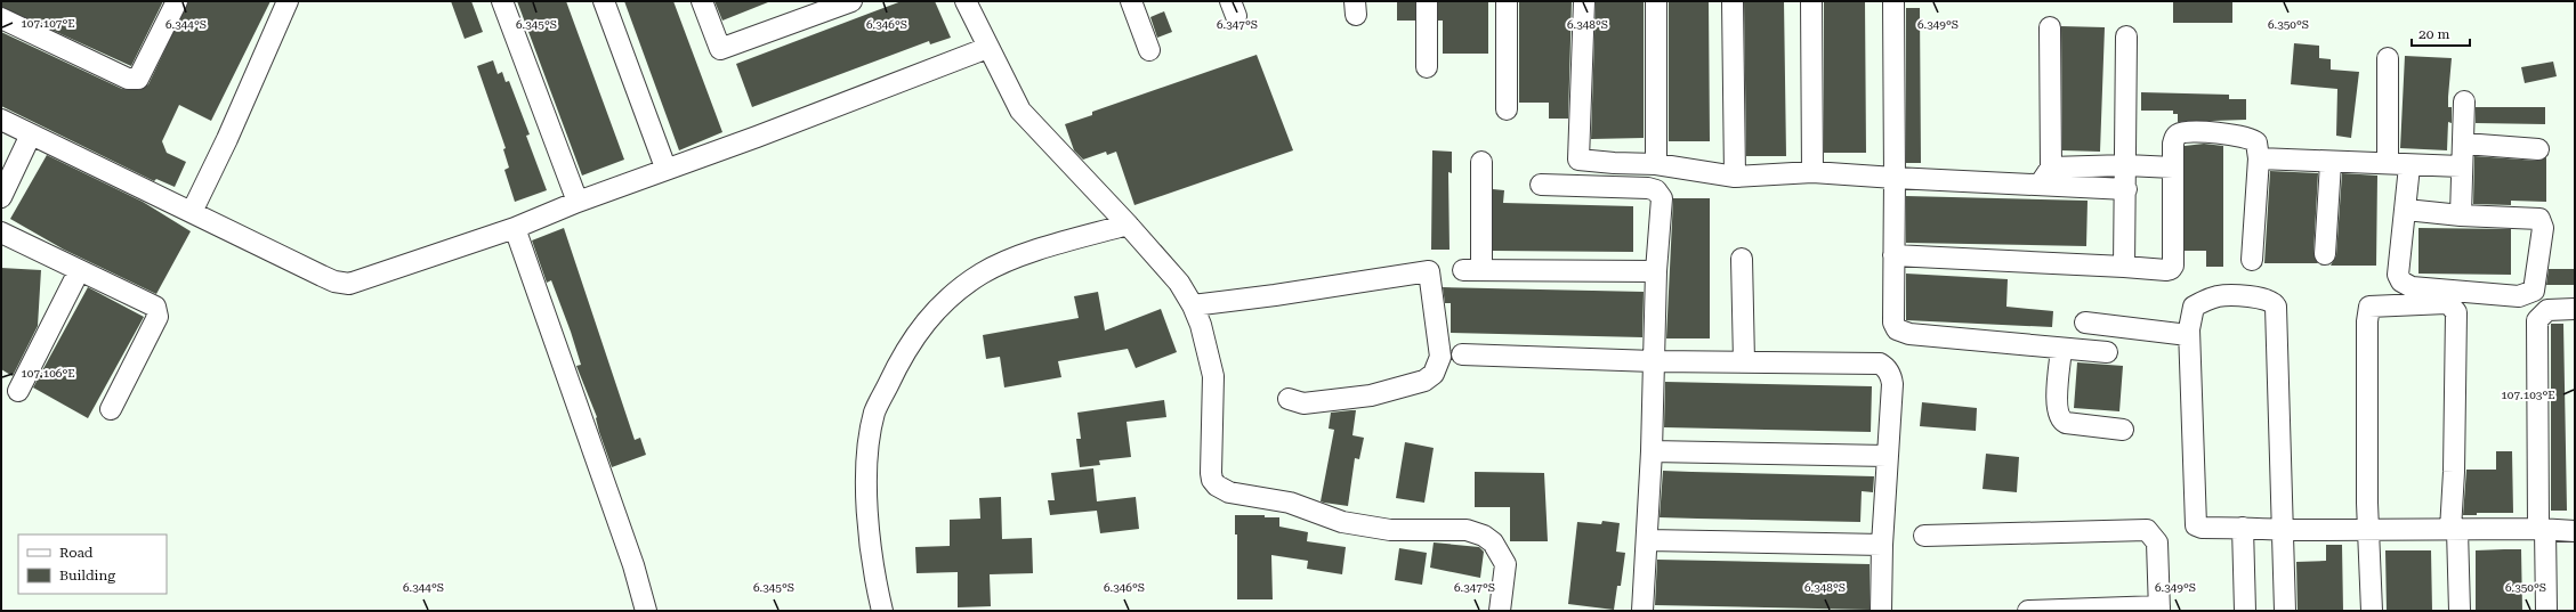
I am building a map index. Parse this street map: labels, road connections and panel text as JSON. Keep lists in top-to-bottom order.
{
  "legend": ["Road", "Building"],
  "scale_bar": "20 m",
  "coordinates": [
    "107.107°E",
    "6.344°S",
    "6.345°S",
    "6.346°S",
    "6.347°S",
    "6.348°S",
    "6.349°S",
    "6.350°S",
    "107.106°E",
    "107.103°E"
  ]
}
